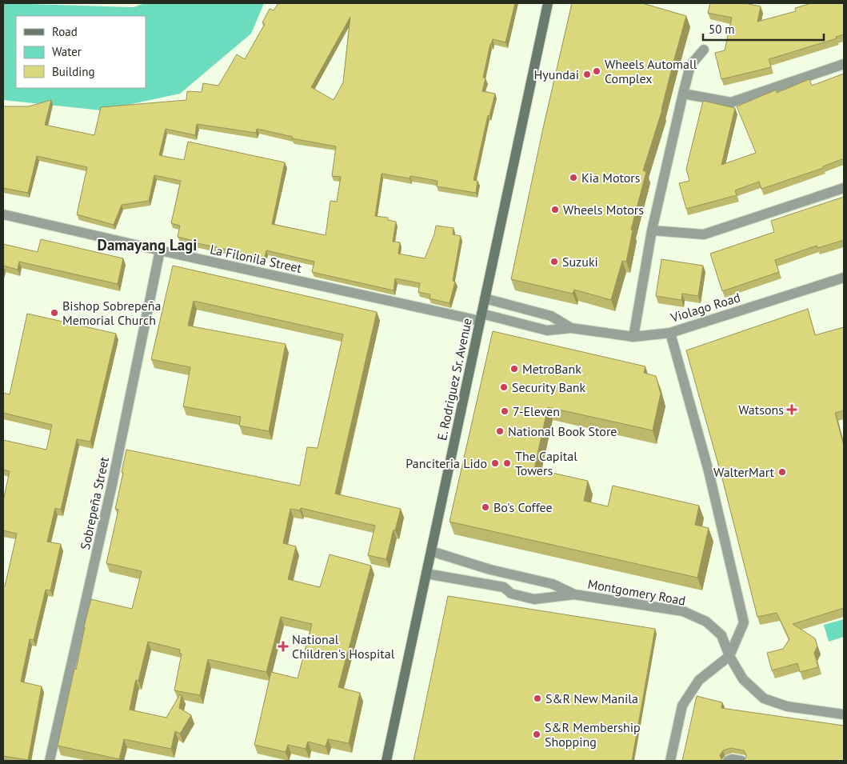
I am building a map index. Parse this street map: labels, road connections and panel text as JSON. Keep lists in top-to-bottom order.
{
  "streets": {
    "main road": ["E. Rodriguez Sr. Avenue"],
    "street": [
      "La Filonila Street",
      "Violago Road",
      "Sobrepeña Street",
      "Montgomery Road"
    ]
  },
  "crossings": [
    ["La Filonila Street", "Violago Road"],
    ["La Filonila Street", "E. Rodriguez Sr. Avenue"],
    ["La Filonila Street", "Sobrepeña Street"],
    ["Violago Road", "E. Rodriguez Sr. Avenue"],
    ["E. Rodriguez Sr. Avenue", "Montgomery Road"]
  ],
  "districts": ["Damayang Lagi"],
  "places": {
    "other": [
      "Wheels Automall Complex",
      "Hyundai",
      "Kia Motors",
      "Wheels Motors",
      "Suzuki",
      "Bishop Sobrepeña Memorial Church",
      "MetroBank",
      "Security Bank",
      "7-Eleven",
      "National Book Store",
      "Panciteria Lido",
      "The Capital Towers",
      "WalterMart",
      "Bo's Coffee",
      "S&R New Manila",
      "S&R Membership Shopping"
    ],
    "health": ["Watsons", "National Children's Hospital"]
  },
  "legend": ["Road", "Water", "Building"],
  "scale_bar": "50 m"
}
